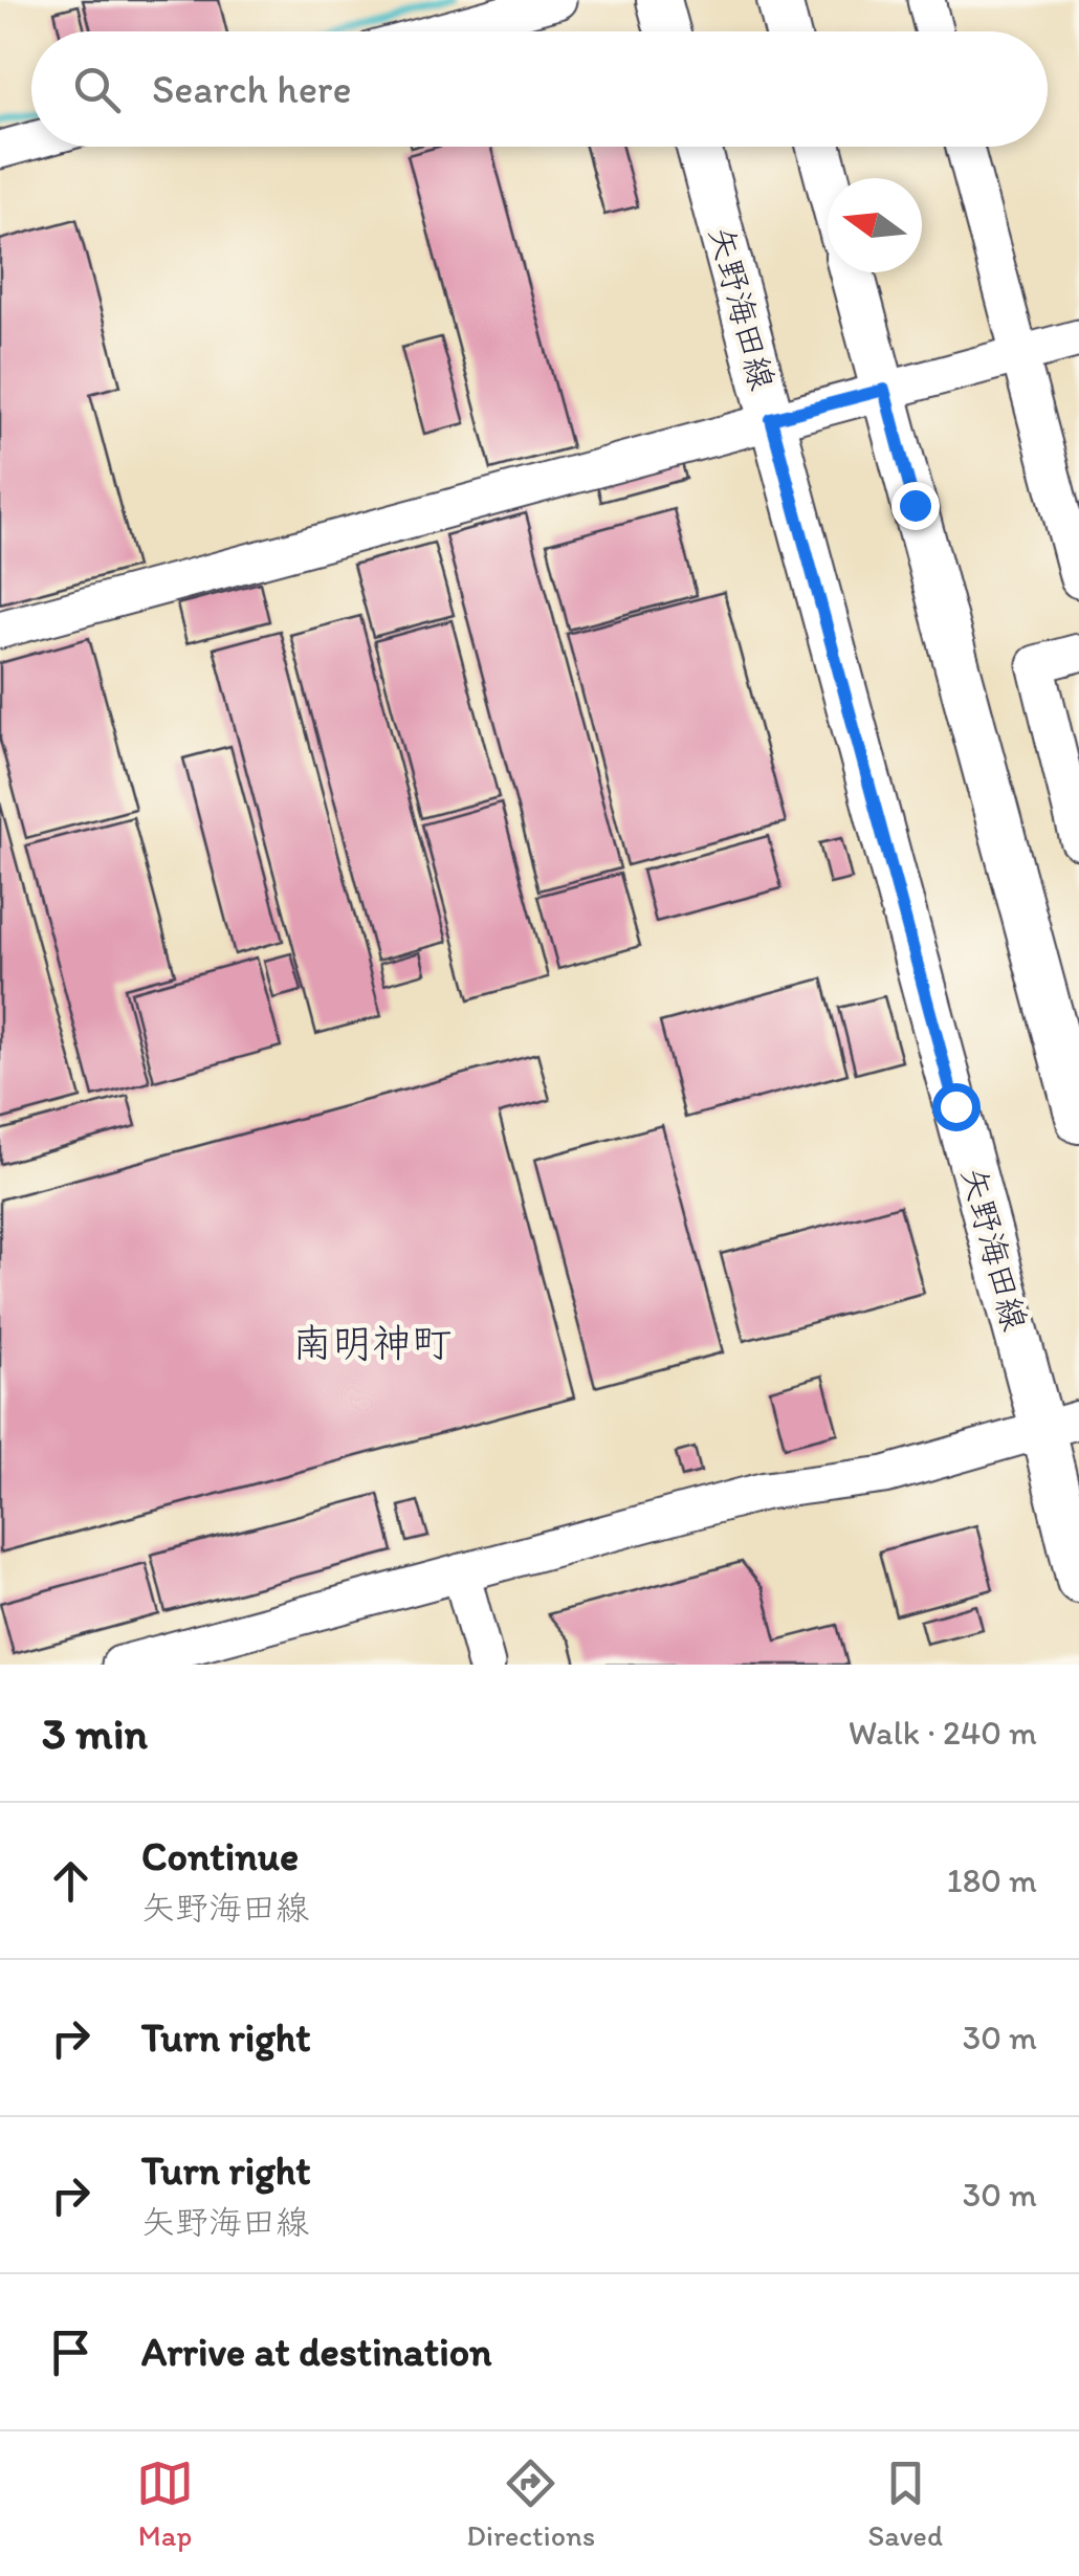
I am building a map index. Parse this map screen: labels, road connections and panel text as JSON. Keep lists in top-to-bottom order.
{
  "streets": {
    "main road": ["矢野海田線"]
  },
  "districts": ["南明神町"],
  "north": "left",
  "page": {
    "search": "Search here",
    "heading": ["3 min", "Walk · 240 m"],
    "list": [
      ["Continue", "矢野海田線", "180 m"],
      ["Turn right", "30 m"],
      ["Turn right", "矢野海田線", "30 m"],
      "Arrive at destination"
    ],
    "nav": ["Map", "Directions", "Saved"]
  }
}
